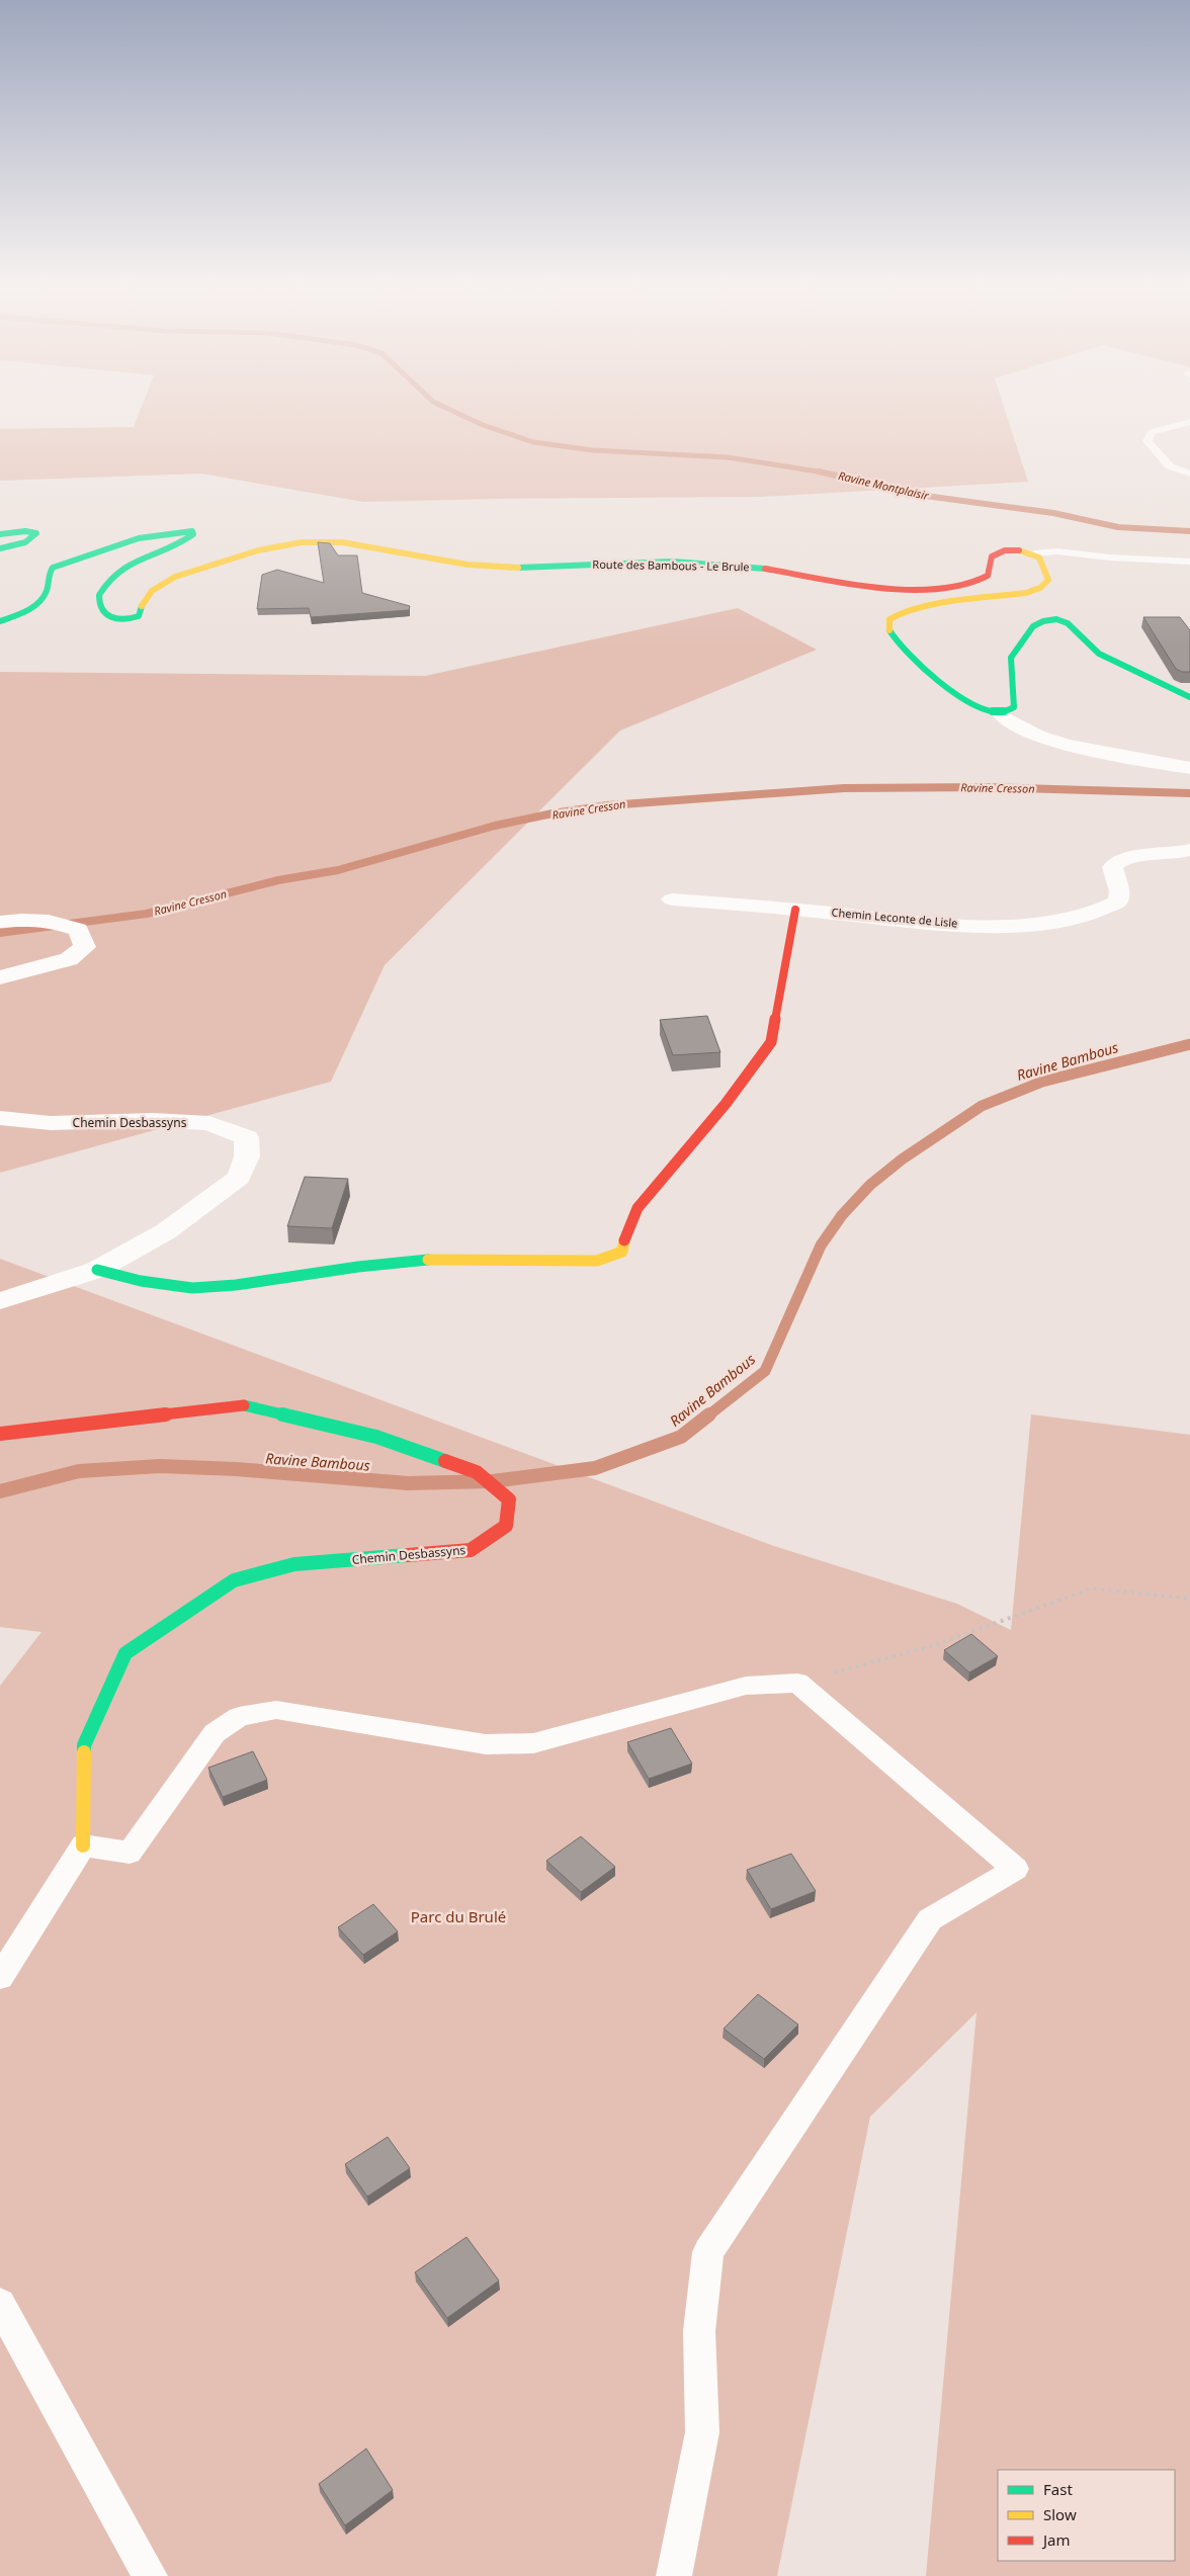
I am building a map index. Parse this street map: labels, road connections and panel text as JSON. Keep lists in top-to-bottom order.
{
  "streets": {
    "main road": ["Route des Bambous - Le Brule", "Chemin Desbassyns"],
    "street": ["Chemin Leconte de Lisle"]
  },
  "water": ["Ravine Montplaisir", "Ravine Cresson", "Ravine Bambous"],
  "parks": ["Parc du Brulé"],
  "legend": ["Fast", "Slow", "Jam"]
}
